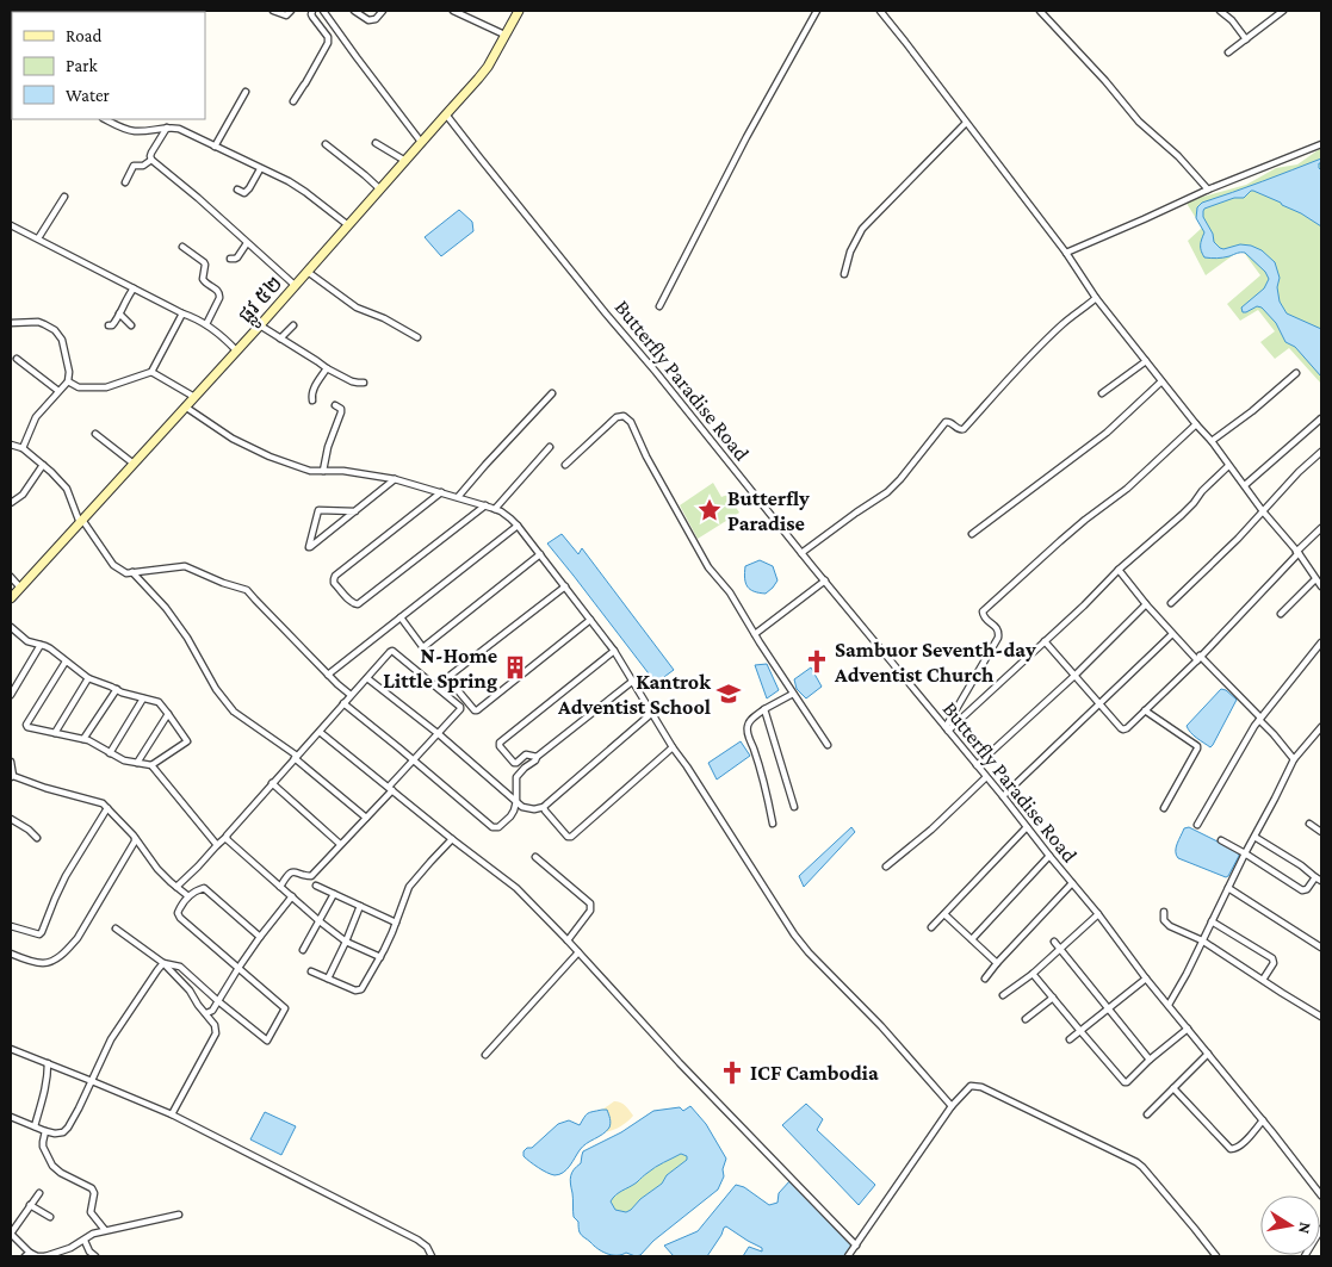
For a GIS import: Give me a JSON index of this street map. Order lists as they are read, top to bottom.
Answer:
{
  "streets": {
    "street": ["ផ្លូវ ៥២", "Butterfly Paradise Road"]
  },
  "crossings": [
    ["ផ្លូវ ៥២", "Butterfly Paradise Road"]
  ],
  "places": {
    "place": ["Butterfly Paradise"],
    "church": ["Sambuor Seventh-day Adventist Church", "ICF Cambodia"],
    "building": ["N-Home Little Spring"],
    "school or university": ["Kantrok Adventist School"]
  },
  "legend": ["Road", "Park", "Water"],
  "north": "right"
}
